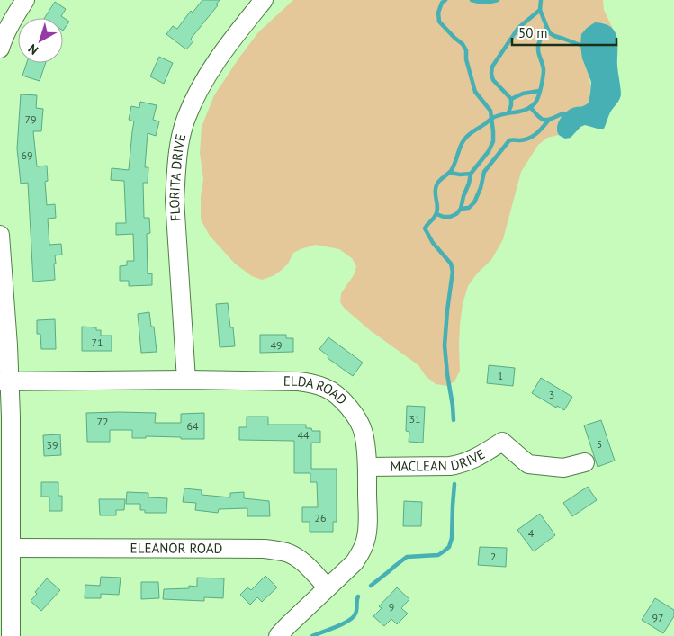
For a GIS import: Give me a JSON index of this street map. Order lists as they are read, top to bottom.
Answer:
{
  "streets": {
    "street": [
      "FLORITA DRIVE",
      "ELDA ROAD",
      "MACLEAN DRIVE",
      "ELEANOR ROAD"
    ]
  },
  "crossings": [
    ["FLORITA DRIVE", "ELDA ROAD"],
    ["ELDA ROAD", "MACLEAN DRIVE"],
    ["ELDA ROAD", "ELEANOR ROAD"]
  ],
  "house_numbers": [
    "79",
    "69",
    "71",
    "49",
    "1",
    "3",
    "31",
    "72",
    "64",
    "44",
    "5",
    "39",
    "26",
    "4",
    "2",
    "9",
    "97"
  ],
  "scale_bar": "50 m",
  "north": "bottom left"
}
